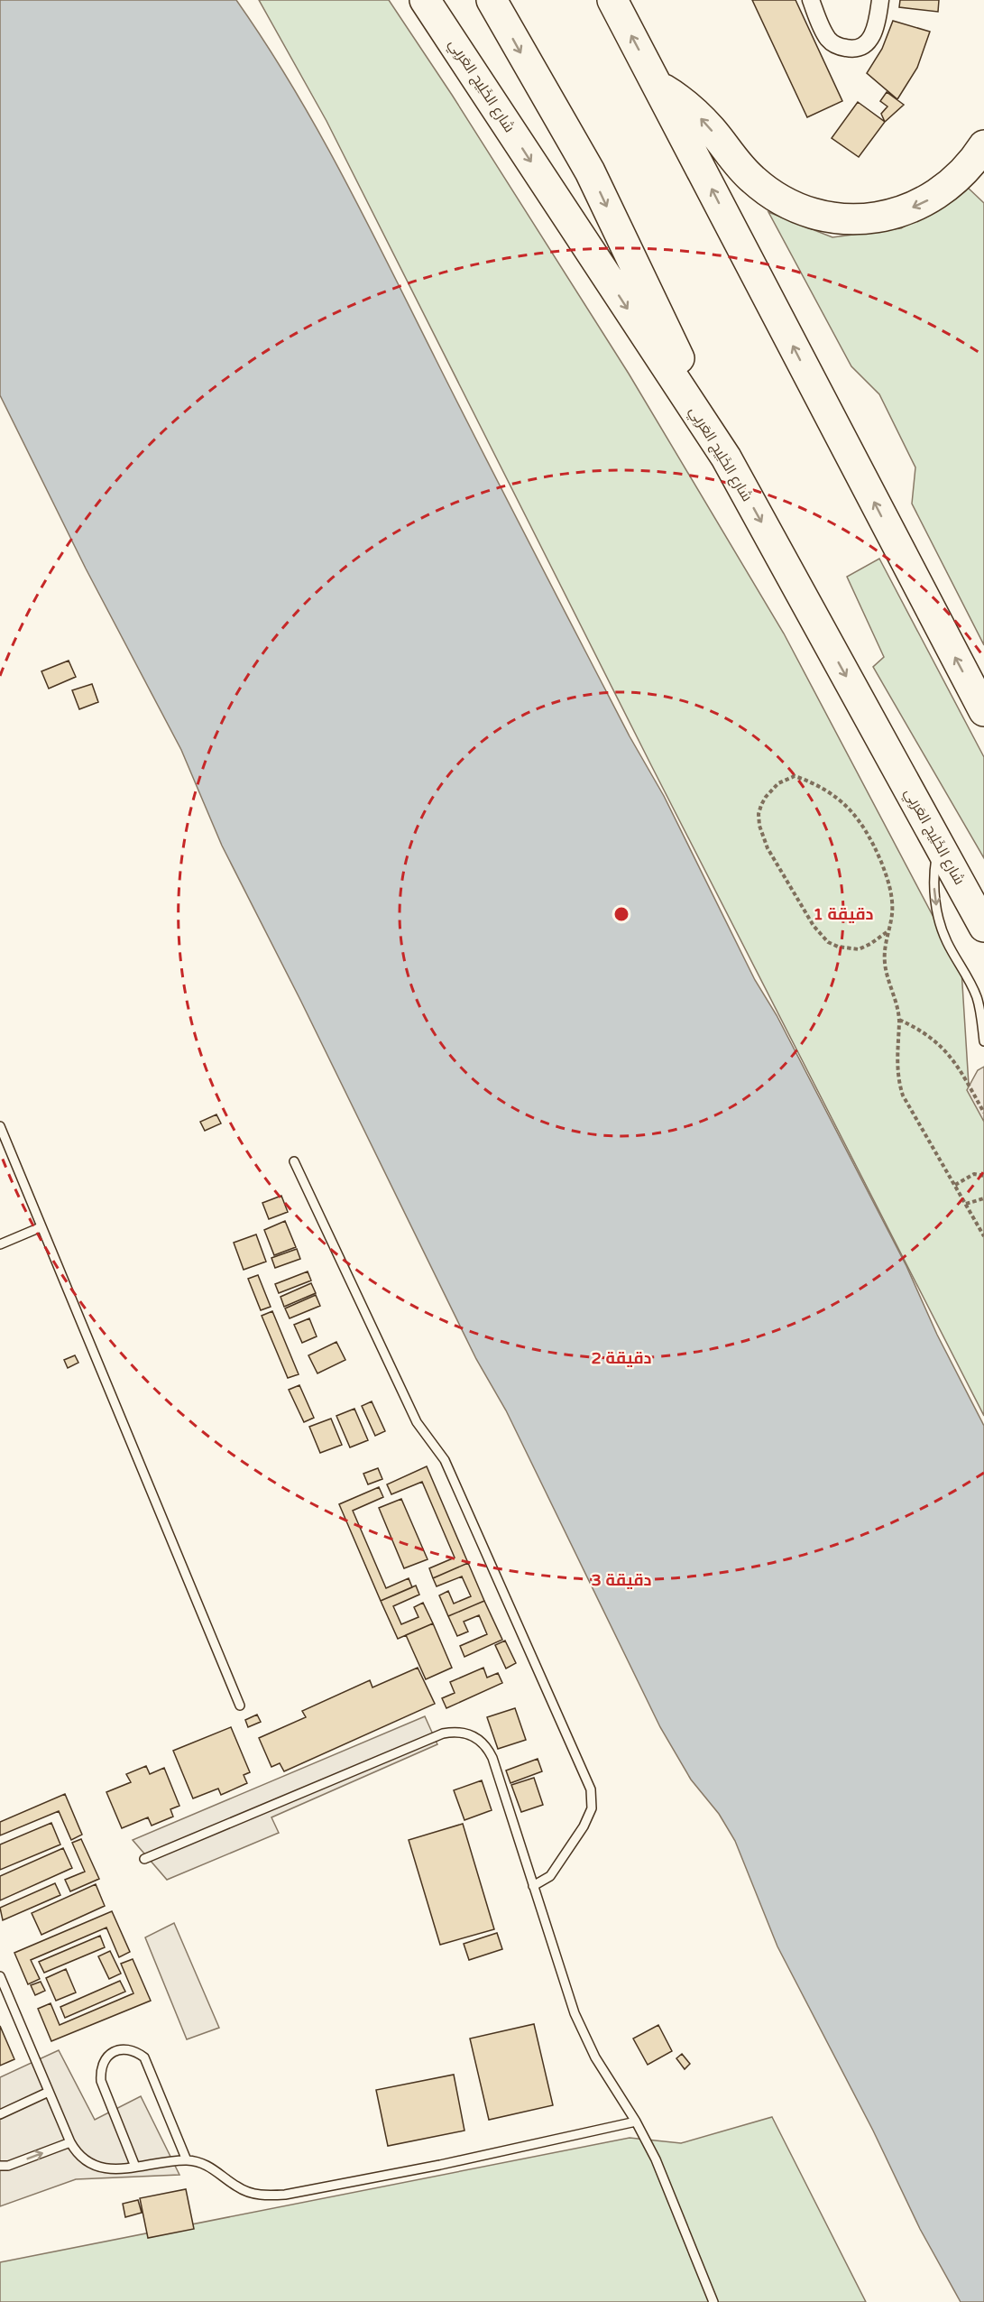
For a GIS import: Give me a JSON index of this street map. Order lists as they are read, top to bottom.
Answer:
{
  "streets": {
    "highway": ["شارع الخَلِيج العَربِي"]
  },
  "rings": ["1 دقيقة", "2 دقيقة", "3 دقيقة"]
}
